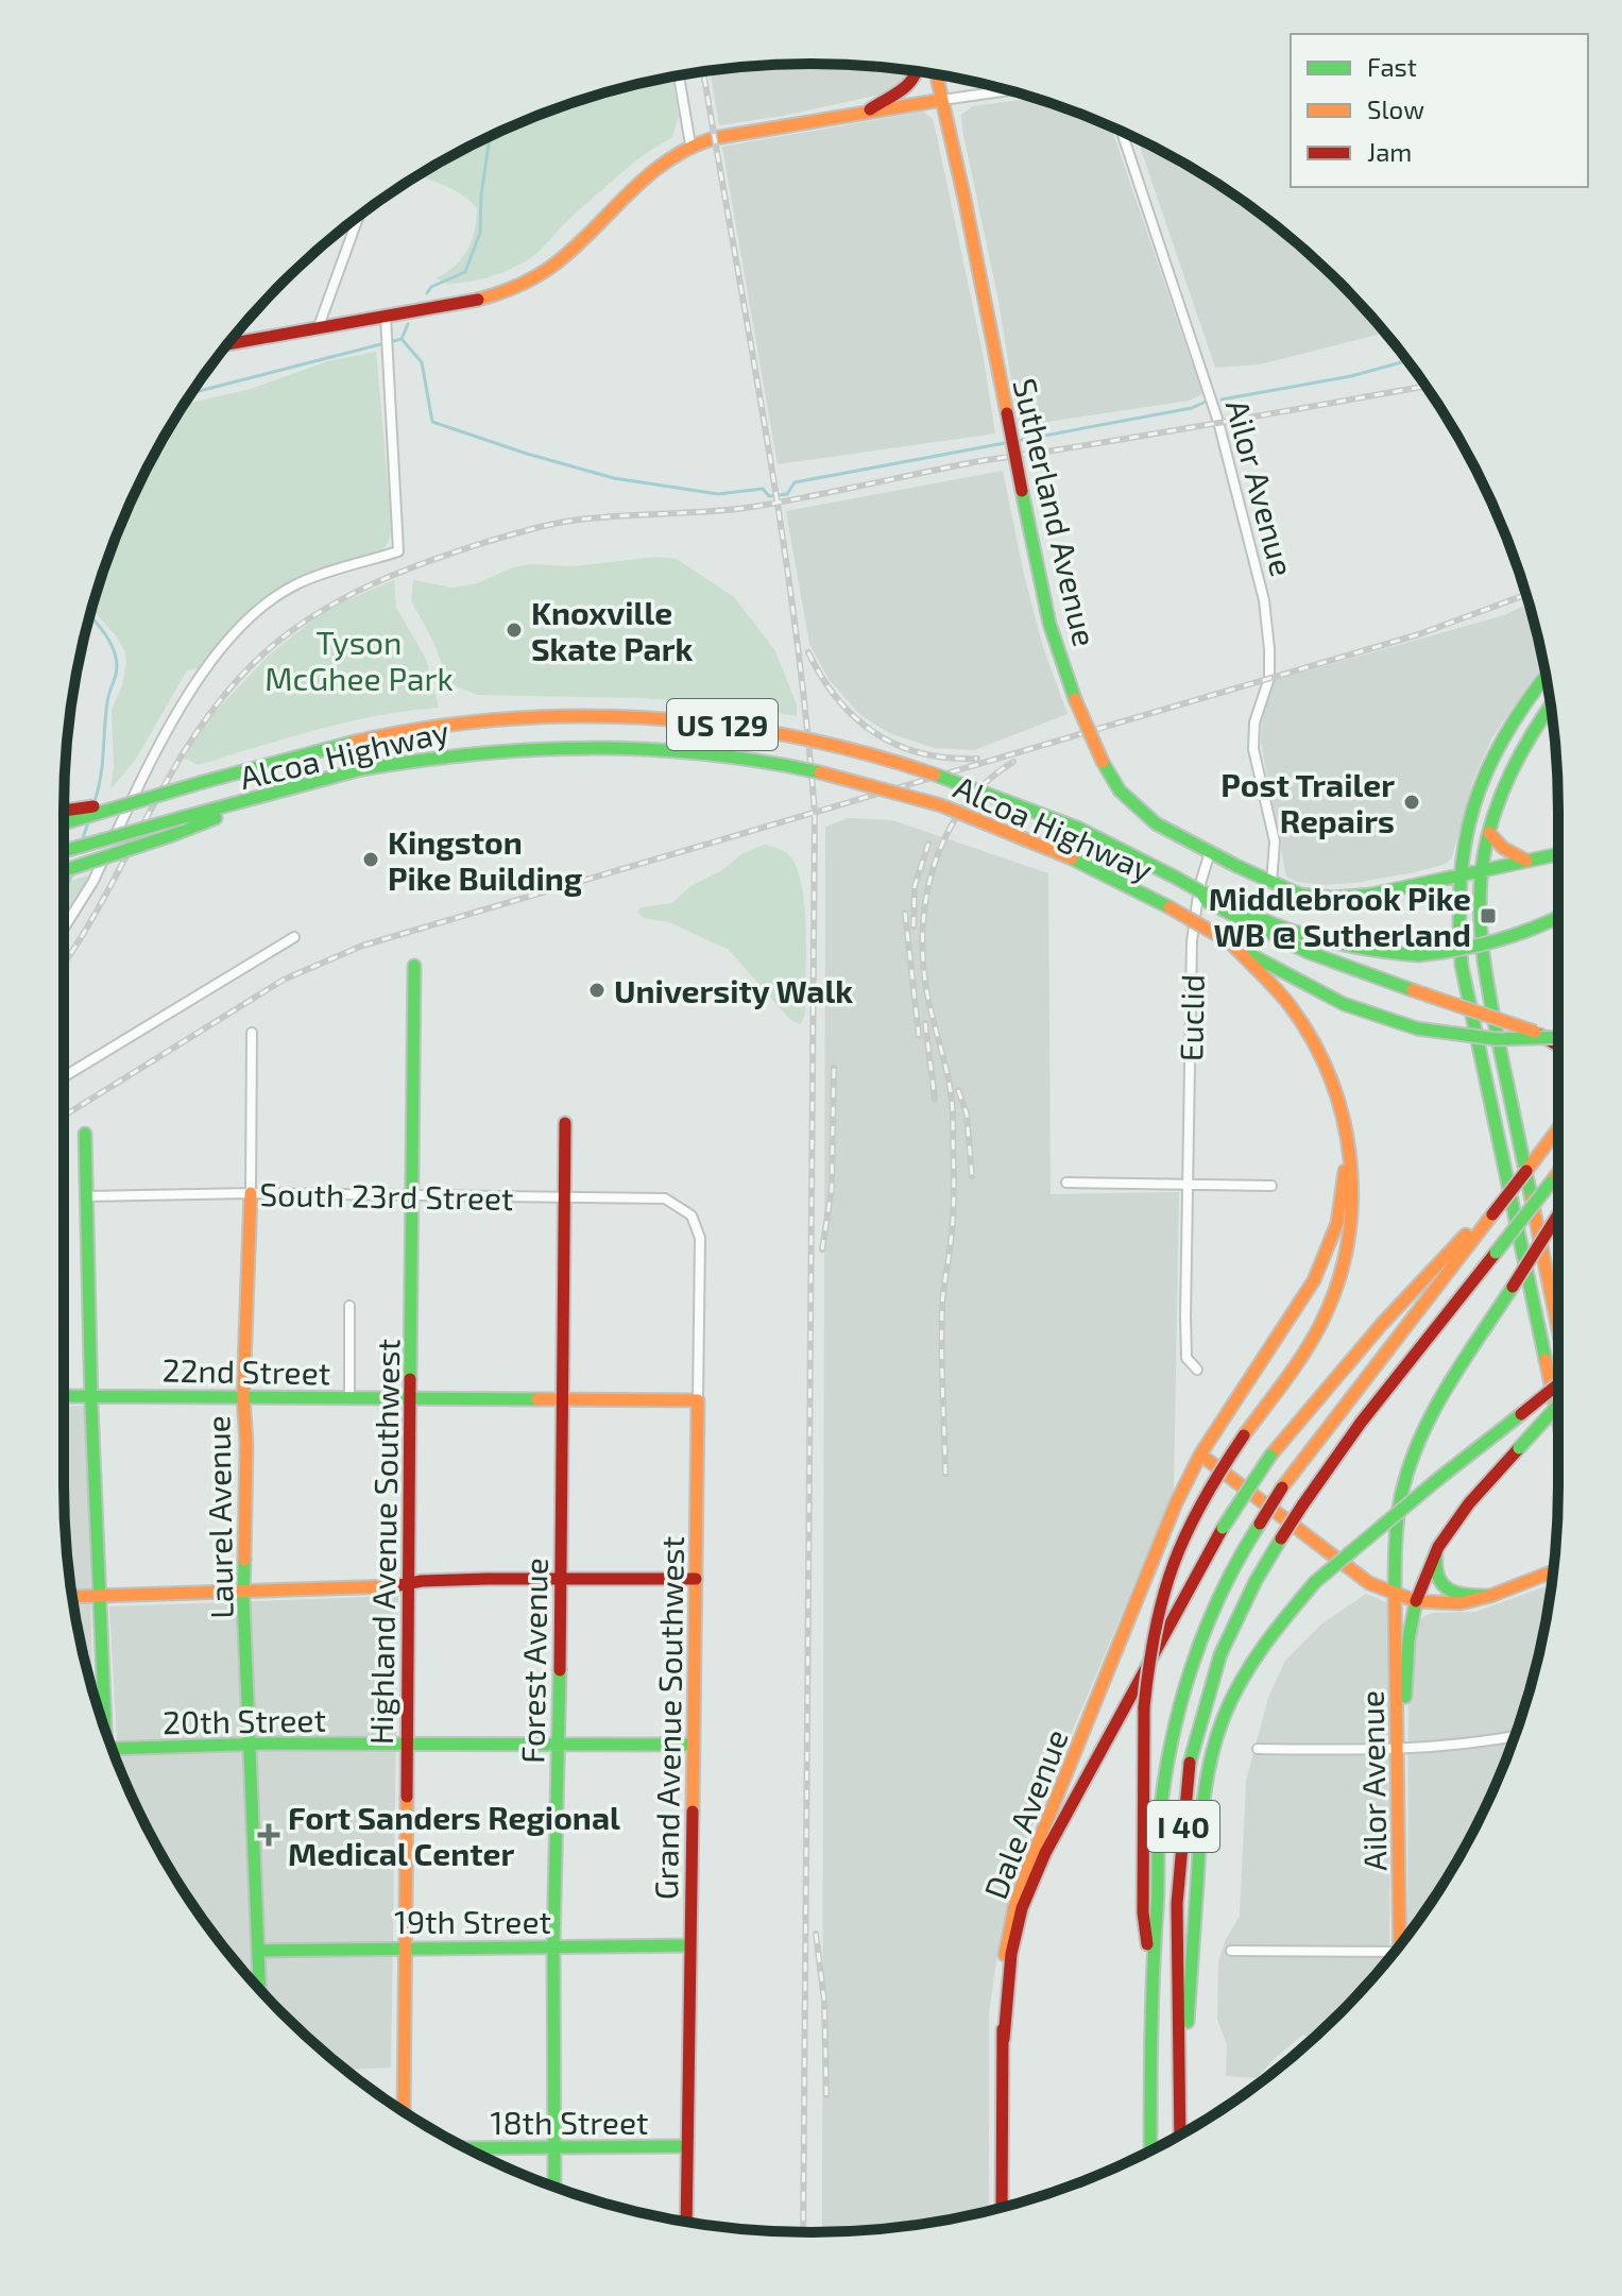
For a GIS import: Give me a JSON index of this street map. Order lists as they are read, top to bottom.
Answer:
{
  "streets": {
    "main road": [
      "Ailor Avenue",
      "Sutherland Avenue",
      "US 129",
      "Alcoa Highway",
      "22nd Street",
      "Laurel Avenue",
      "Highland Avenue Southwest",
      "Forest Avenue",
      "Grand Avenue Southwest",
      "20th Street",
      "Dale Avenue",
      "I 40",
      "19th Street",
      "18th Street"
    ],
    "street": ["Euclid", "South 23rd Street"]
  },
  "crossings": [
    ["Ailor Avenue", "Sutherland Avenue"],
    ["Sutherland Avenue", "Euclid"],
    ["South 23rd Street", "Laurel Avenue"],
    ["South 23rd Street", "Highland Avenue Southwest"],
    ["South 23rd Street", "Forest Avenue"],
    ["South 23rd Street", "Grand Avenue Southwest"],
    ["22nd Street", "Laurel Avenue"],
    ["22nd Street", "Highland Avenue Southwest"],
    ["22nd Street", "Forest Avenue"],
    ["22nd Street", "Grand Avenue Southwest"],
    ["Laurel Avenue", "20th Street"],
    ["Laurel Avenue", "19th Street"],
    ["Highland Avenue Southwest", "20th Street"],
    ["Highland Avenue Southwest", "19th Street"],
    ["Forest Avenue", "20th Street"],
    ["Forest Avenue", "19th Street"],
    ["Forest Avenue", "18th Street"],
    ["Grand Avenue Southwest", "20th Street"],
    ["Grand Avenue Southwest", "19th Street"],
    ["Grand Avenue Southwest", "18th Street"]
  ],
  "parks": ["Tyson McGhee Park"],
  "places": {
    "other": [
      "Knoxville Skate Park",
      "Post Trailer Repairs",
      "Kingston Pike Building",
      "University Walk"
    ],
    "transit": ["Middlebrook Pike WB @ Sutherland"],
    "health": ["Fort Sanders Regional Medical Center"]
  },
  "legend": ["Fast", "Slow", "Jam"]
}
